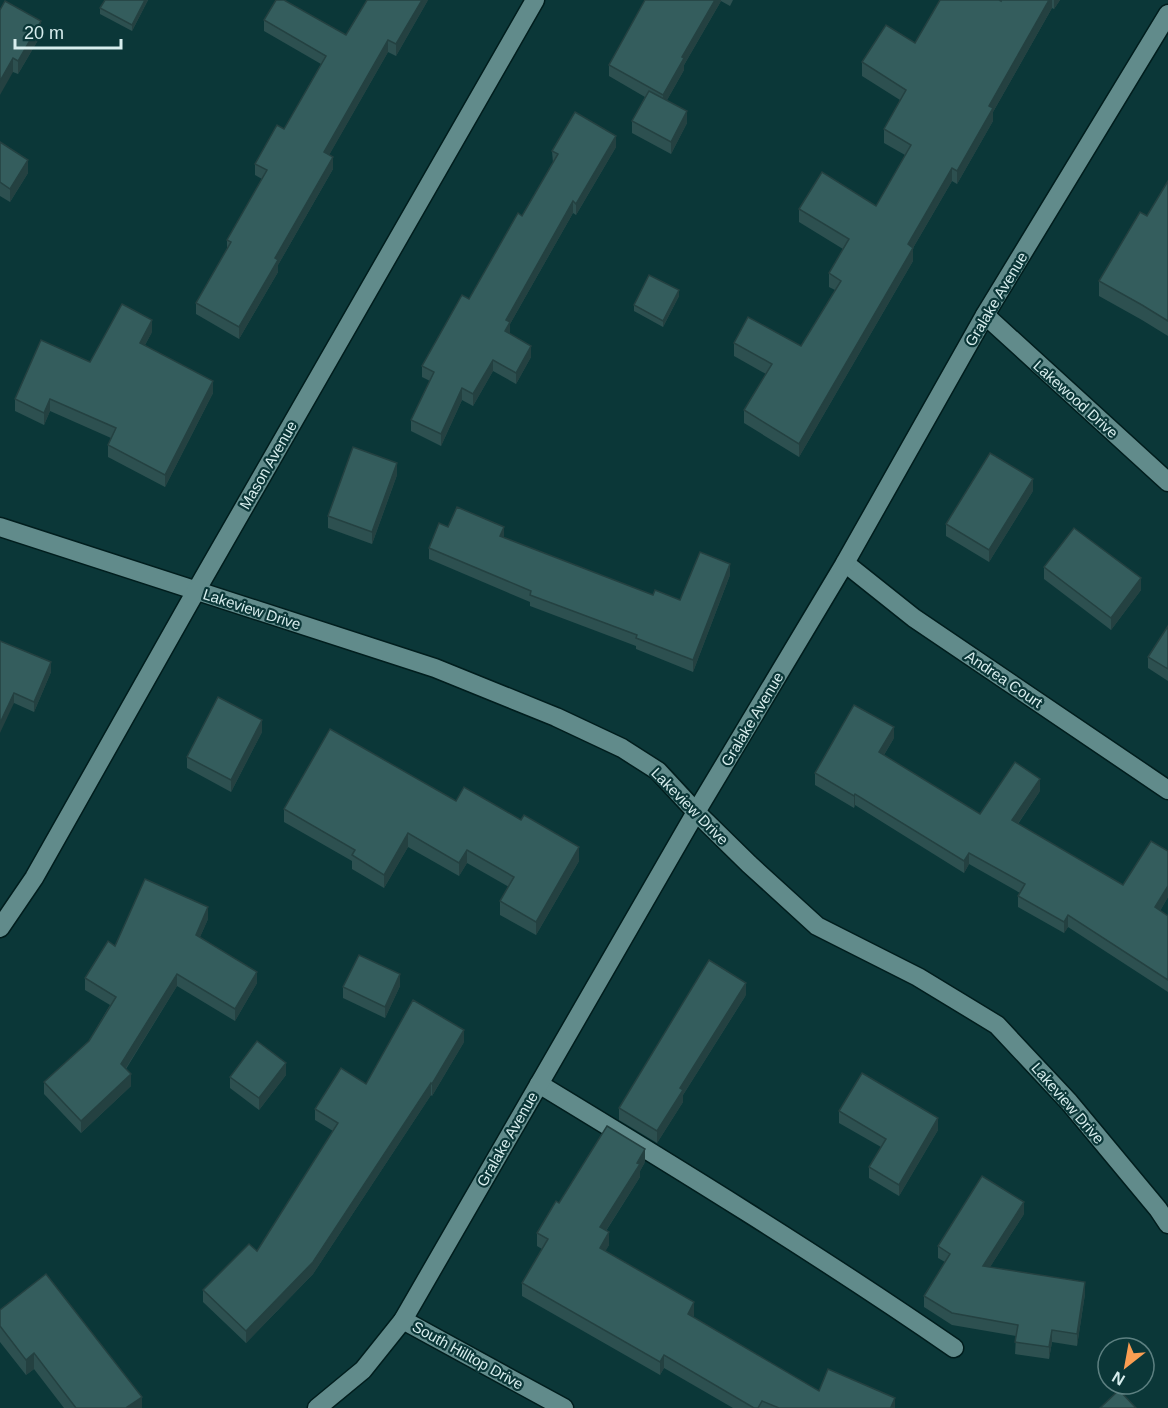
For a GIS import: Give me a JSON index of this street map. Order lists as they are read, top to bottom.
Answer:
{
  "streets": {
    "street": [
      "Gralake Avenue",
      "Lakewood Drive",
      "Mason Avenue",
      "Lakeview Drive",
      "Andrea Court",
      "South Hilltop Drive"
    ]
  },
  "crossings": [
    ["Gralake Avenue", "Lakewood Drive"],
    ["Gralake Avenue", "Lakeview Drive"],
    ["Gralake Avenue", "Andrea Court"],
    ["Gralake Avenue", "South Hilltop Drive"],
    ["Mason Avenue", "Lakeview Drive"]
  ],
  "scale_bar": "20 m",
  "north": "bottom left"
}
